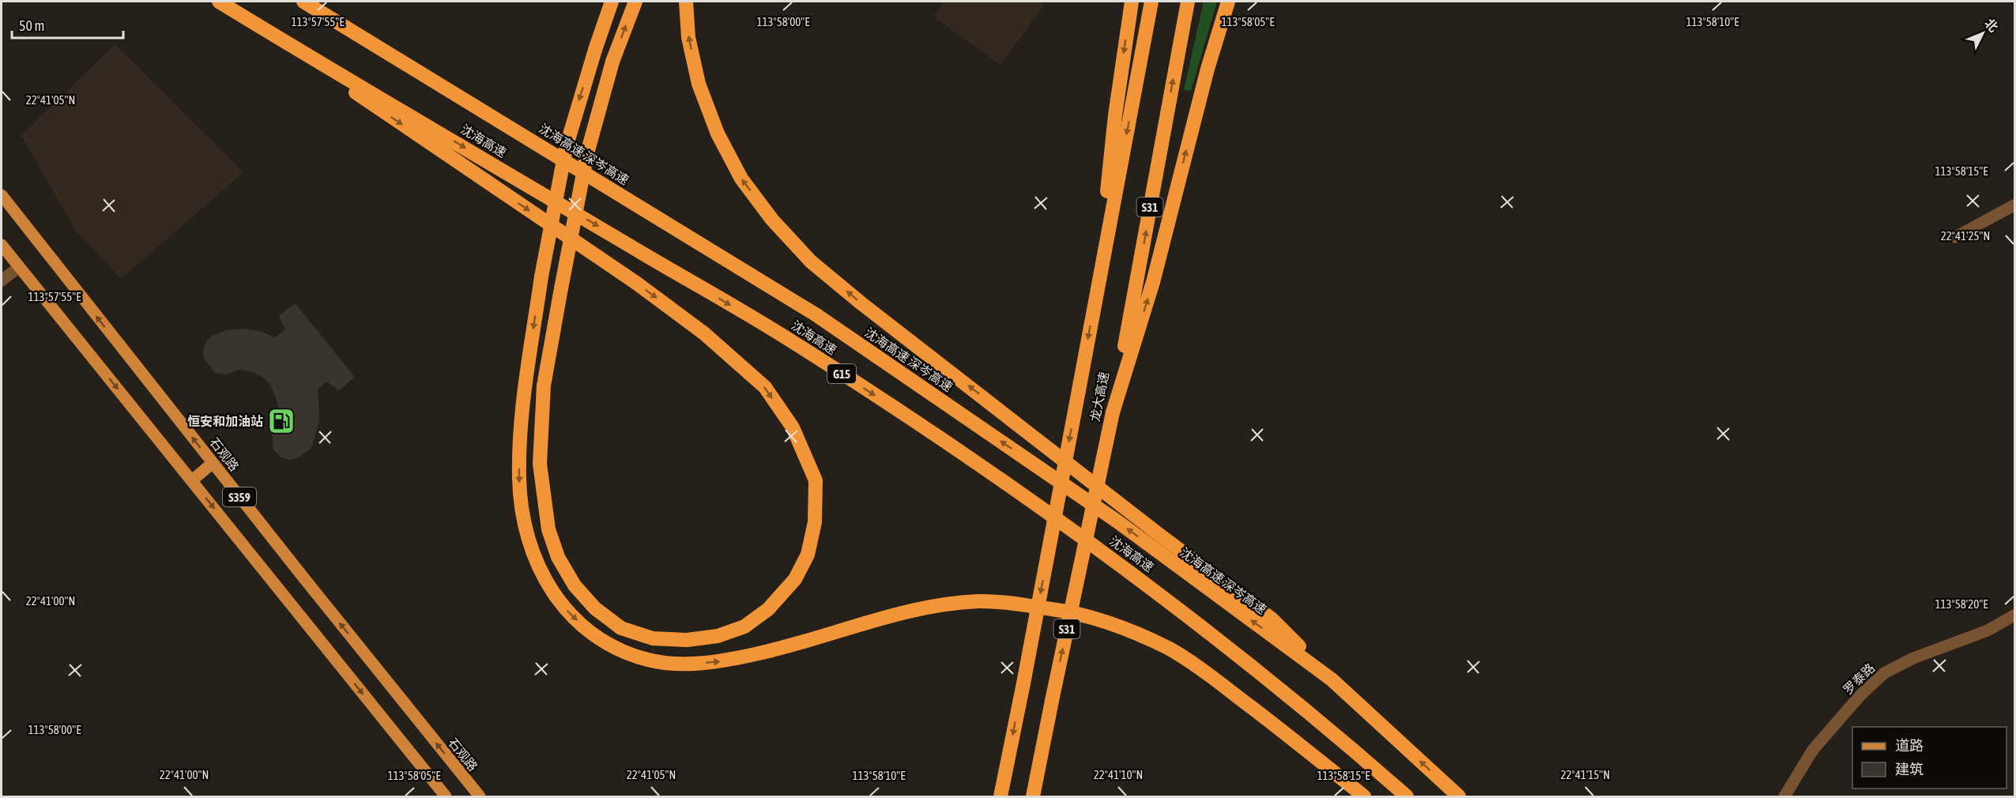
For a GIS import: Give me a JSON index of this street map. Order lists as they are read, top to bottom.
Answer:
{
  "streets": {
    "highway": [
      "沈海高速",
      "沈海高速 深岑高速",
      "S31",
      "G15",
      "龙大高速"
    ],
    "main road": ["石观路", "S359"],
    "street": ["罗泰路"]
  },
  "crossings": [
    ["沈海高速", "G15"]
  ],
  "places": {
    "fuel station": ["恒安和加油站"]
  },
  "legend": ["道路", "建筑"],
  "scale_bar": "50 m",
  "north": "top right",
  "coordinates": [
    "113°57'55\"E",
    "113°58'00\"E",
    "113°58'05\"E",
    "113°58'10\"E",
    "22°41'05\"N",
    "113°58'15\"E",
    "22°41'25\"N",
    "22°41'00\"N",
    "113°58'20\"E",
    "22°41'10\"N",
    "22°41'15\"N"
  ]
}
